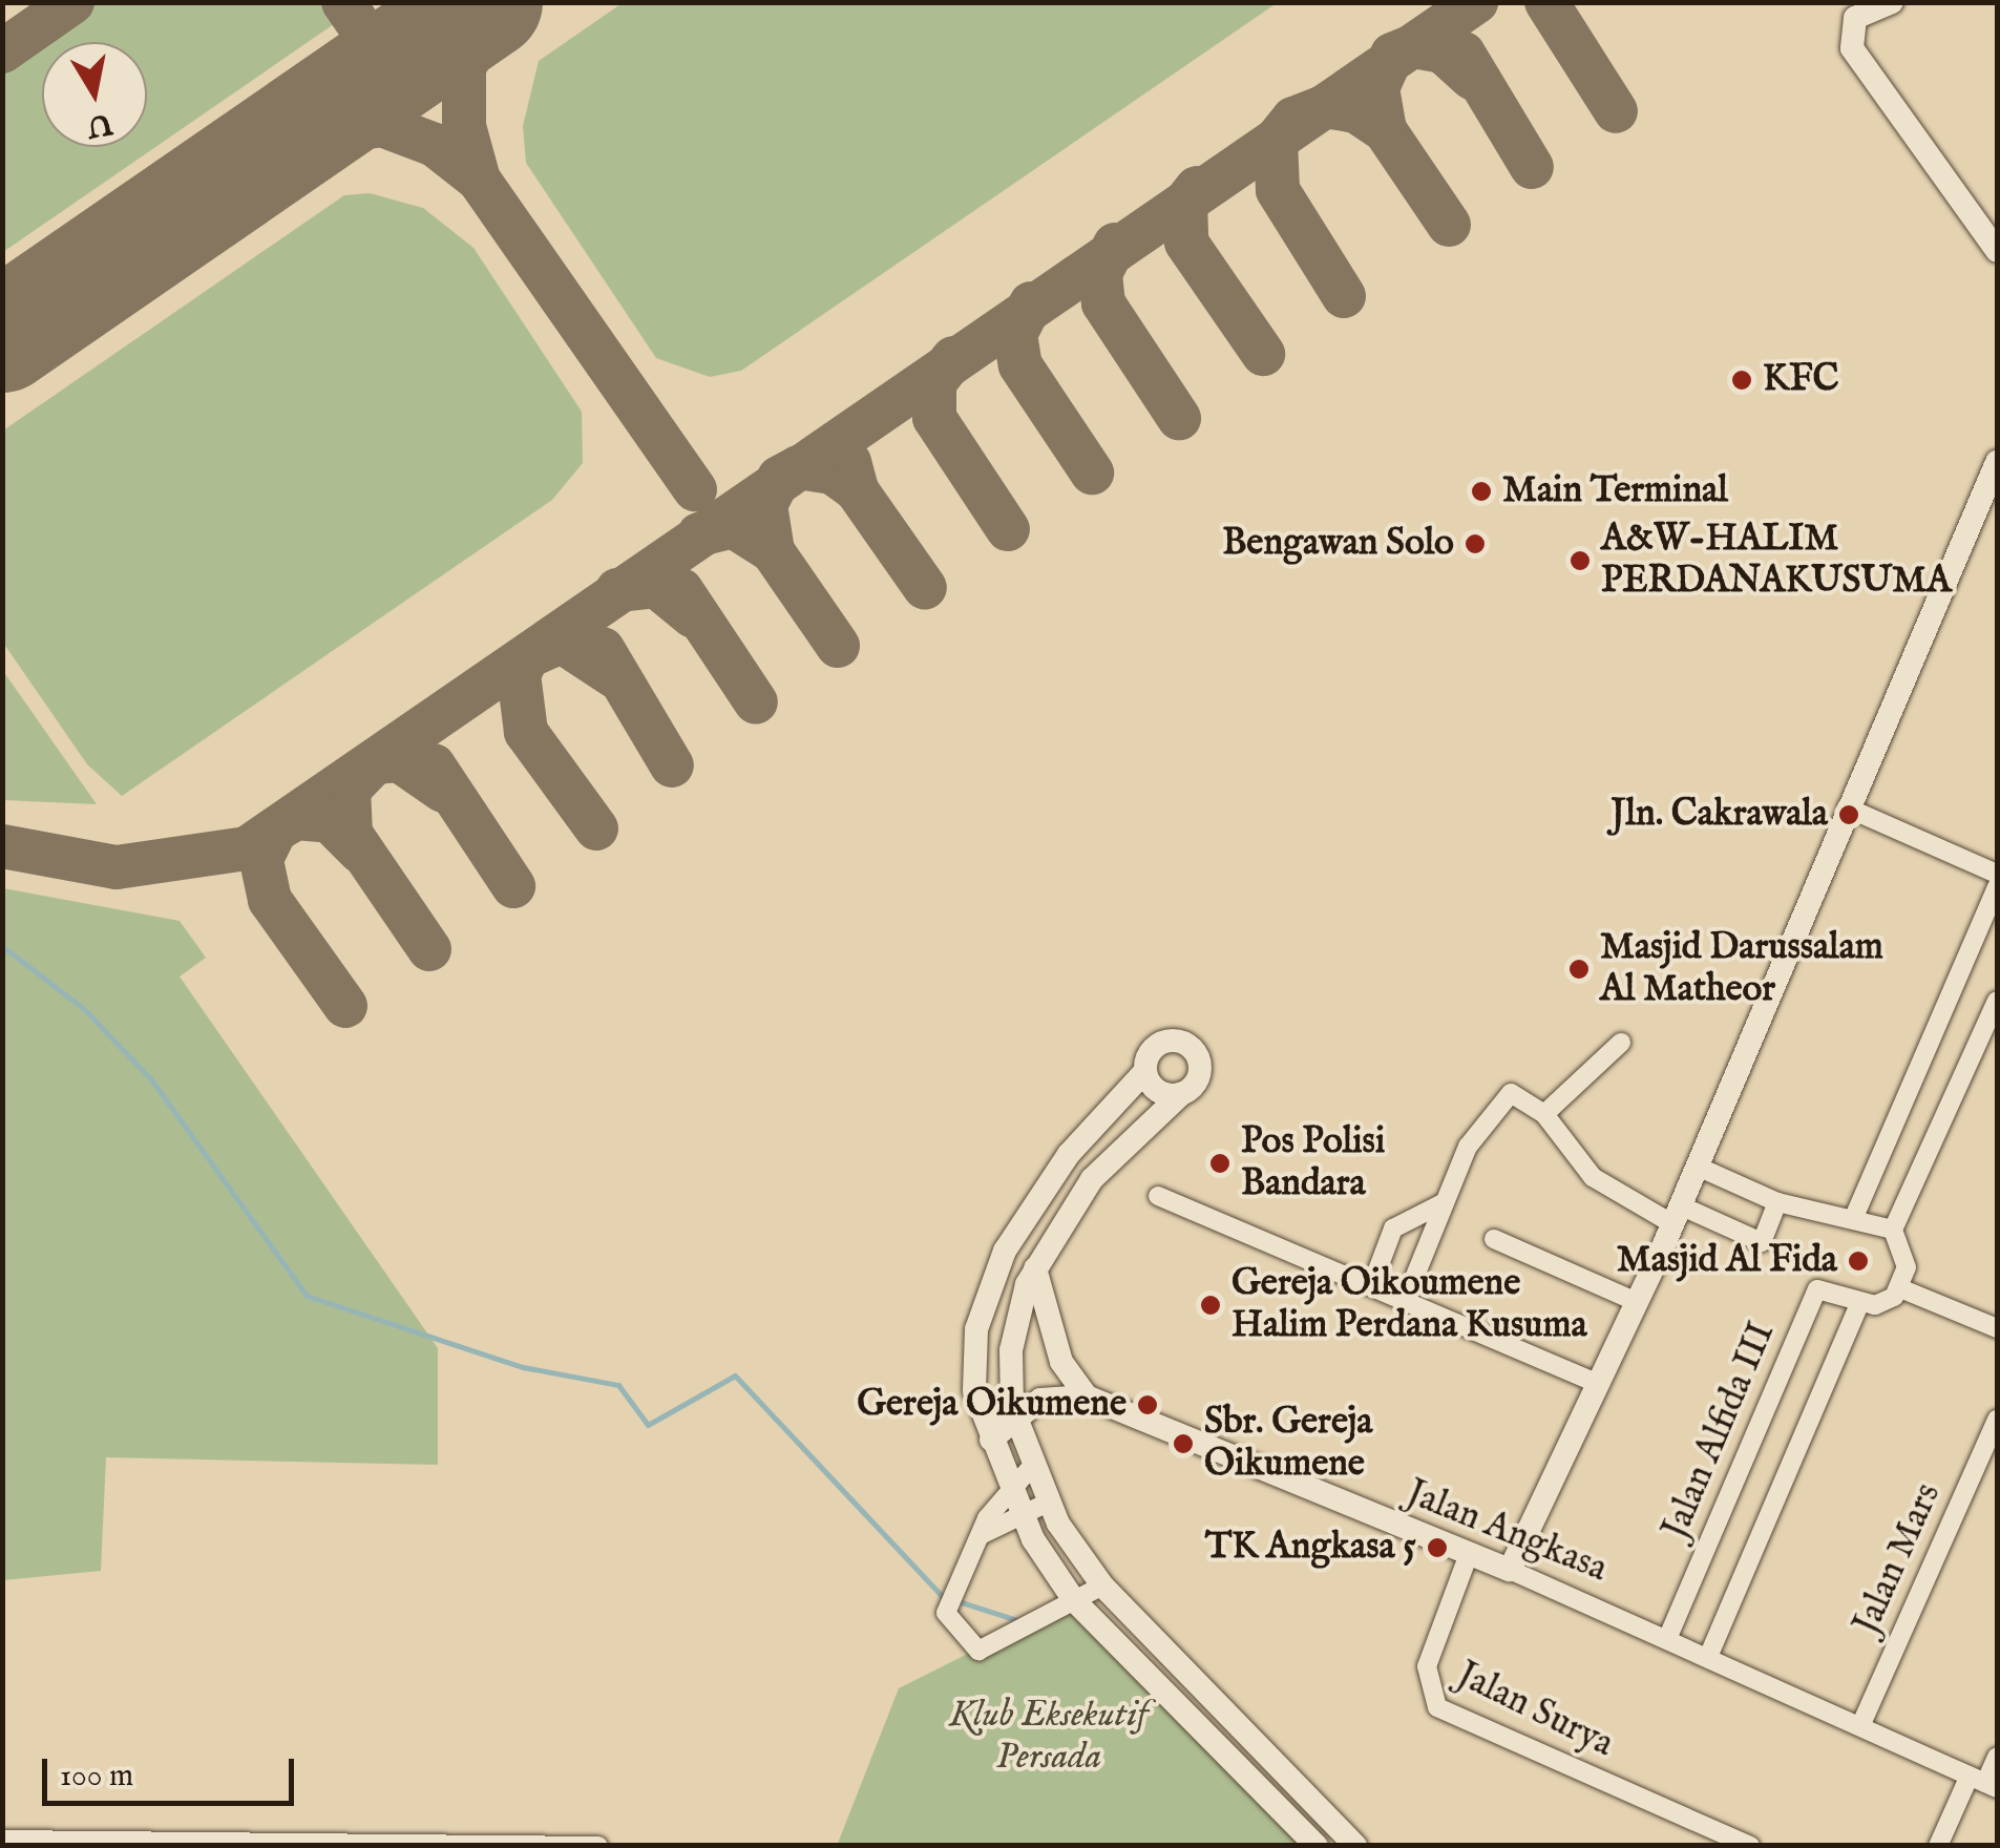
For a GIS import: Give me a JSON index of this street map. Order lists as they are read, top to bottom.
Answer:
{
  "streets": {
    "street": [
      "Jalan Alfida III",
      "Jalan Angkasa",
      "Jalan Mars",
      "Jalan Surya"
    ]
  },
  "crossings": [
    ["Jalan Alfida III", "Jalan Angkasa"],
    ["Jalan Angkasa", "Jalan Mars"],
    ["Jalan Angkasa", "Jalan Surya"]
  ],
  "parks": ["Klub Eksekutif Persada"],
  "places": [
    "KFC",
    "Main Terminal",
    "Bengawan Solo",
    "A&W-HALIM PERDANAKUSUMA",
    "Jln. Cakrawala",
    "Masjid Darussalam Al Matheor",
    "Pos Polisi Bandara",
    "Masjid Al Fida",
    "Gereja Oikoumene Halim Perdana Kusuma",
    "Gereja Oikumene",
    "Sbr. Gereja Oikumene",
    "TK Angkasa 5"
  ],
  "scale_bar": "100 m",
  "north": "bottom"
}
